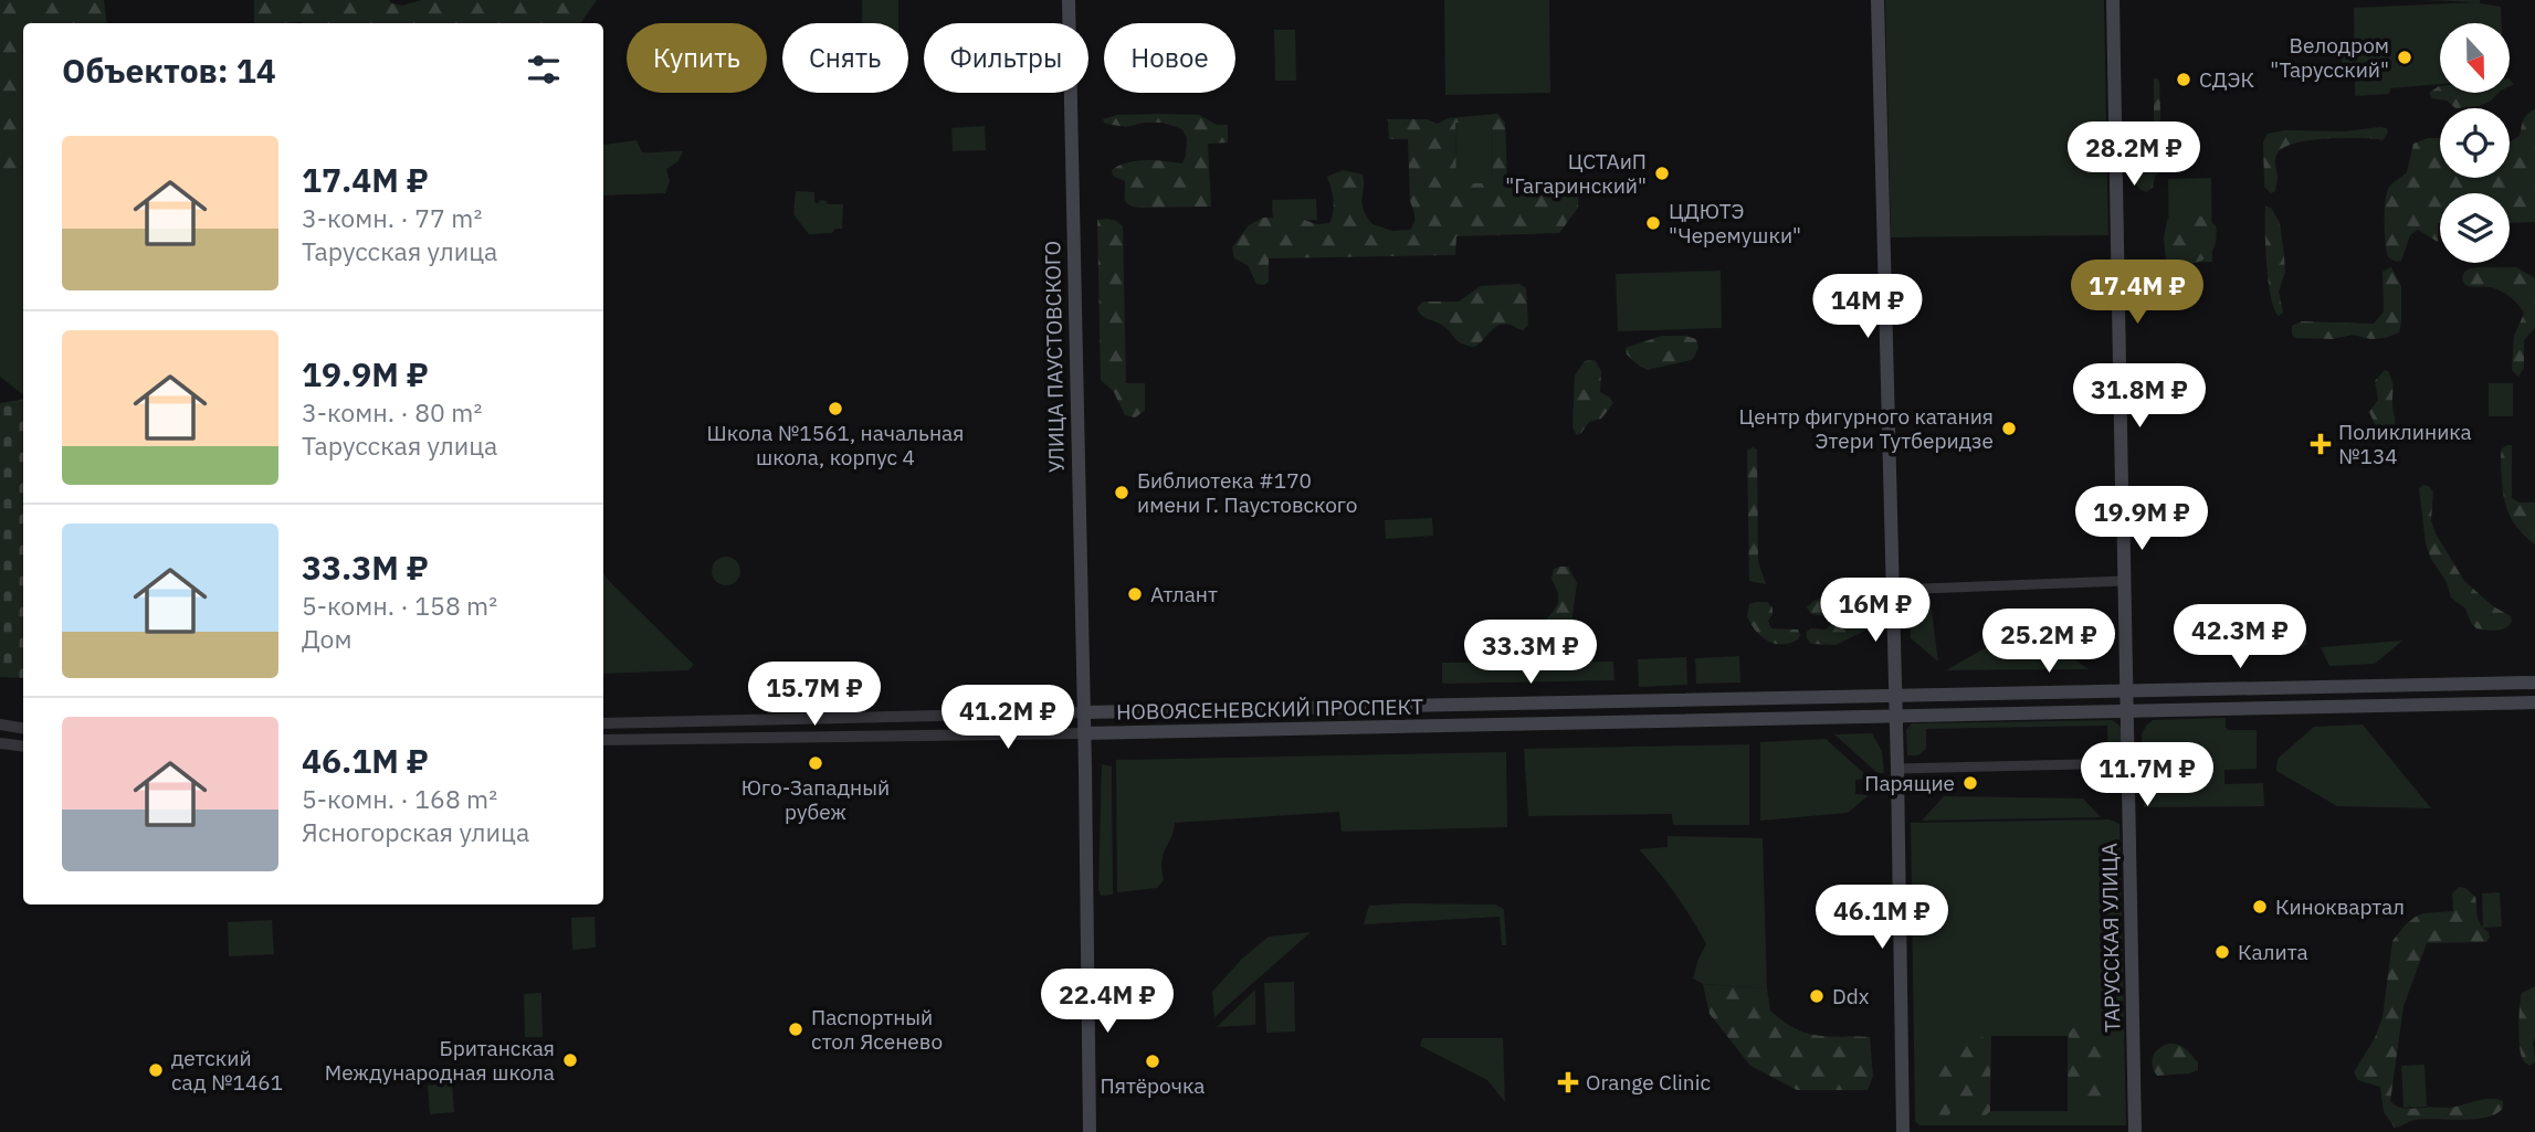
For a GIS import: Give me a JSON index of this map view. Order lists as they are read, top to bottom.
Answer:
{
  "streets": {
    "main road": ["УЛИЦА ПАУСТОВСКОГО", "НОВОЯСЕНЕВСКИЙ ПРОСПЕКТ", "ТАРУССКАЯ УЛИЦА"]
  },
  "crossings": [
    ["УЛИЦА ПАУСТОВСКОГО", "НОВОЯСЕНЕВСКИЙ ПРОСПЕКТ"],
    ["НОВОЯСЕНЕВСКИЙ ПРОСПЕКТ", "ТАРУССКАЯ УЛИЦА"]
  ],
  "places": {
    "other": [
      "Велодром \"Тарусский\"",
      "СДЭК",
      "ЦСТАиП \"Гагаринский\"",
      "ЦДЮТЭ \"Черемушки\"",
      "Школа №1561, начальная школа, корпус 4",
      "Центр фигурного катания Этери Тутберидзе",
      "Библиотека #170 имени Г. Паустовского",
      "Атлант",
      "Юго-Западный рубеж",
      "Парящие",
      "Киноквартал",
      "Калита",
      "Ddx",
      "Паспортный стол Ясенево",
      "Британская Международная школа",
      "Пятёрочка",
      "детский сад №1461"
    ],
    "health": ["Поликлиника №134", "Orange Clinic"]
  },
  "north": "bottom",
  "page": {
    "chip": [
      "Купить",
      "Снять",
      "Фильтры",
      "Новое"
    ],
    "heading": "Объектов: 14",
    "list": [
      {
        "name": "17.4M ₽",
        "note": "3-комн. · 77 m² · Тарусская улица"
      },
      {
        "name": "19.9M ₽",
        "note": "3-комн. · 80 m² · Тарусская улица"
      },
      {
        "name": "33.3M ₽",
        "note": "5-комн. · 158 m² · Дом"
      },
      {
        "name": "46.1M ₽",
        "note": "5-комн. · 168 m² · Ясногорская улица"
      }
    ],
    "price": [
      "28.2M ₽",
      "17.4M ₽",
      "14M ₽",
      "31.8M ₽",
      "19.9M ₽",
      "16M ₽",
      "42.3M ₽",
      "25.2M ₽",
      "33.3M ₽",
      "15.7M ₽",
      "41.2M ₽",
      "11.7M ₽",
      "46.1M ₽",
      "22.4M ₽"
    ]
  }
}
